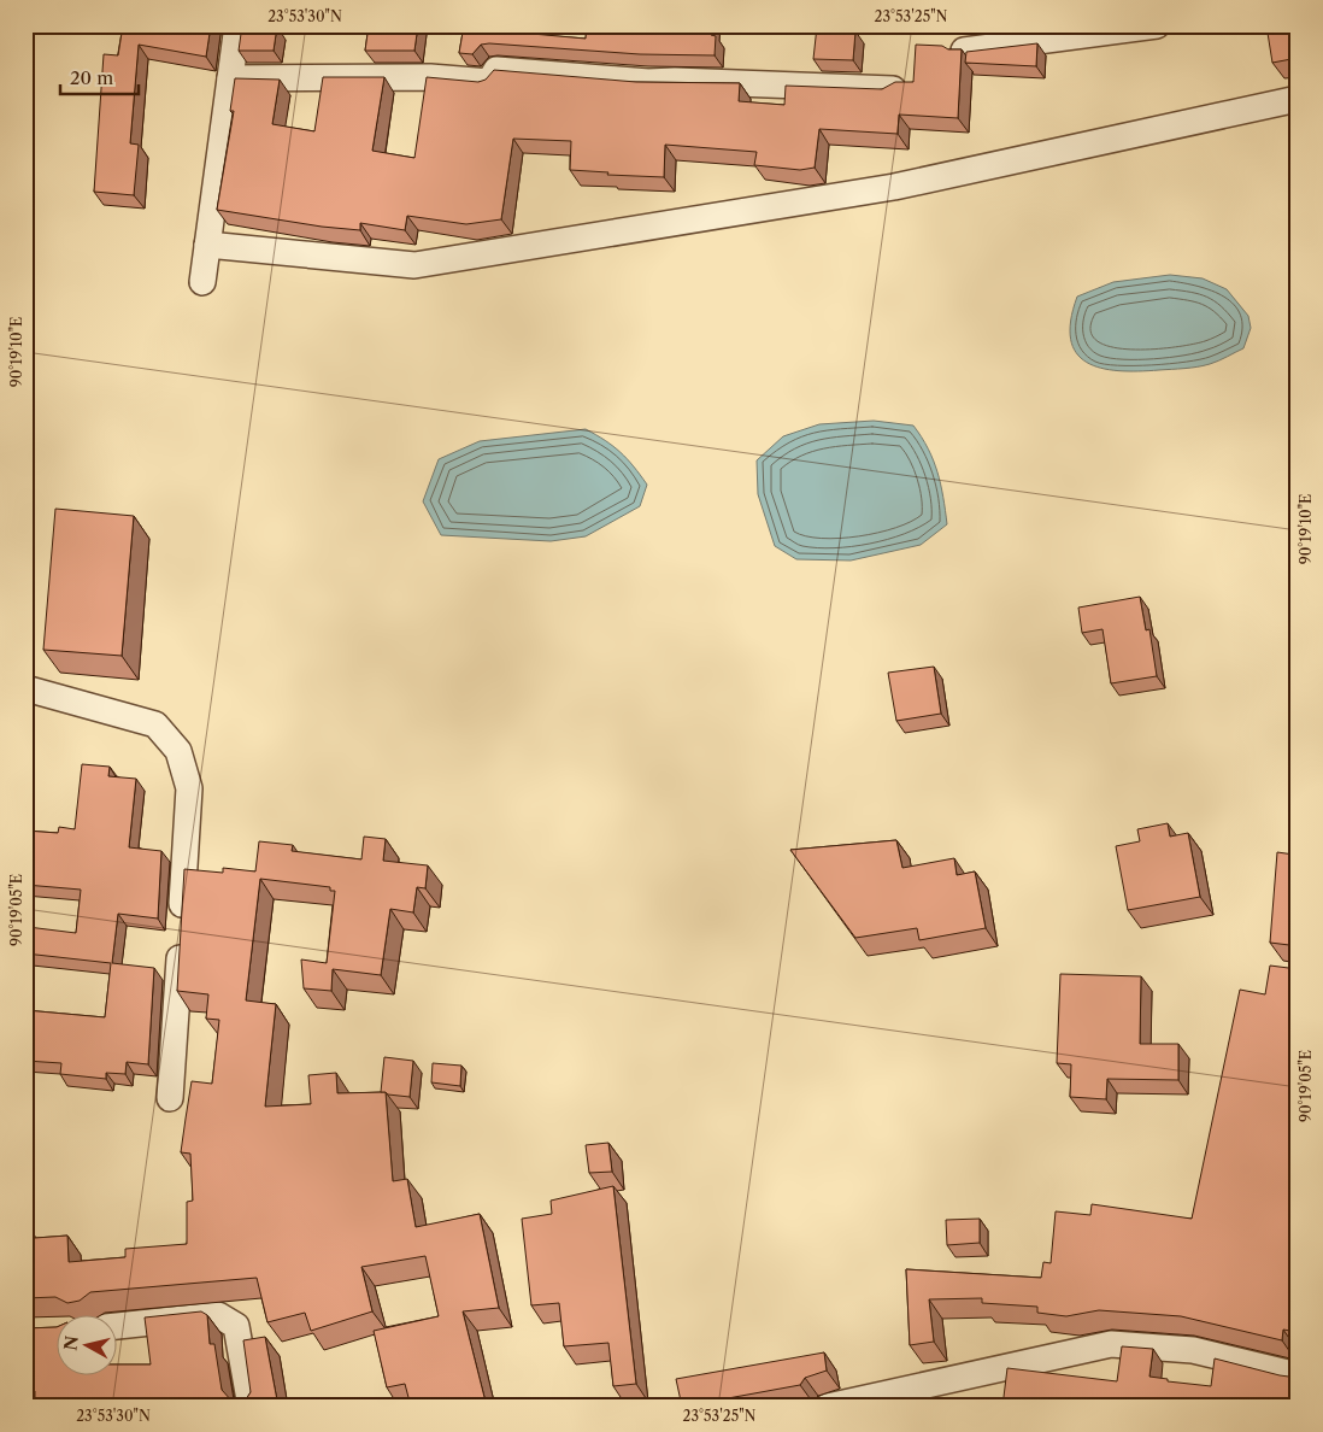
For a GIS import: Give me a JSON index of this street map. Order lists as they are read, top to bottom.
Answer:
{
  "scale_bar": "20 m",
  "north": "left",
  "coordinates": [
    "23°53'30\"N",
    "23°53'25\"N",
    "90°19'10\"E",
    "90°19'05\"E"
  ]
}
